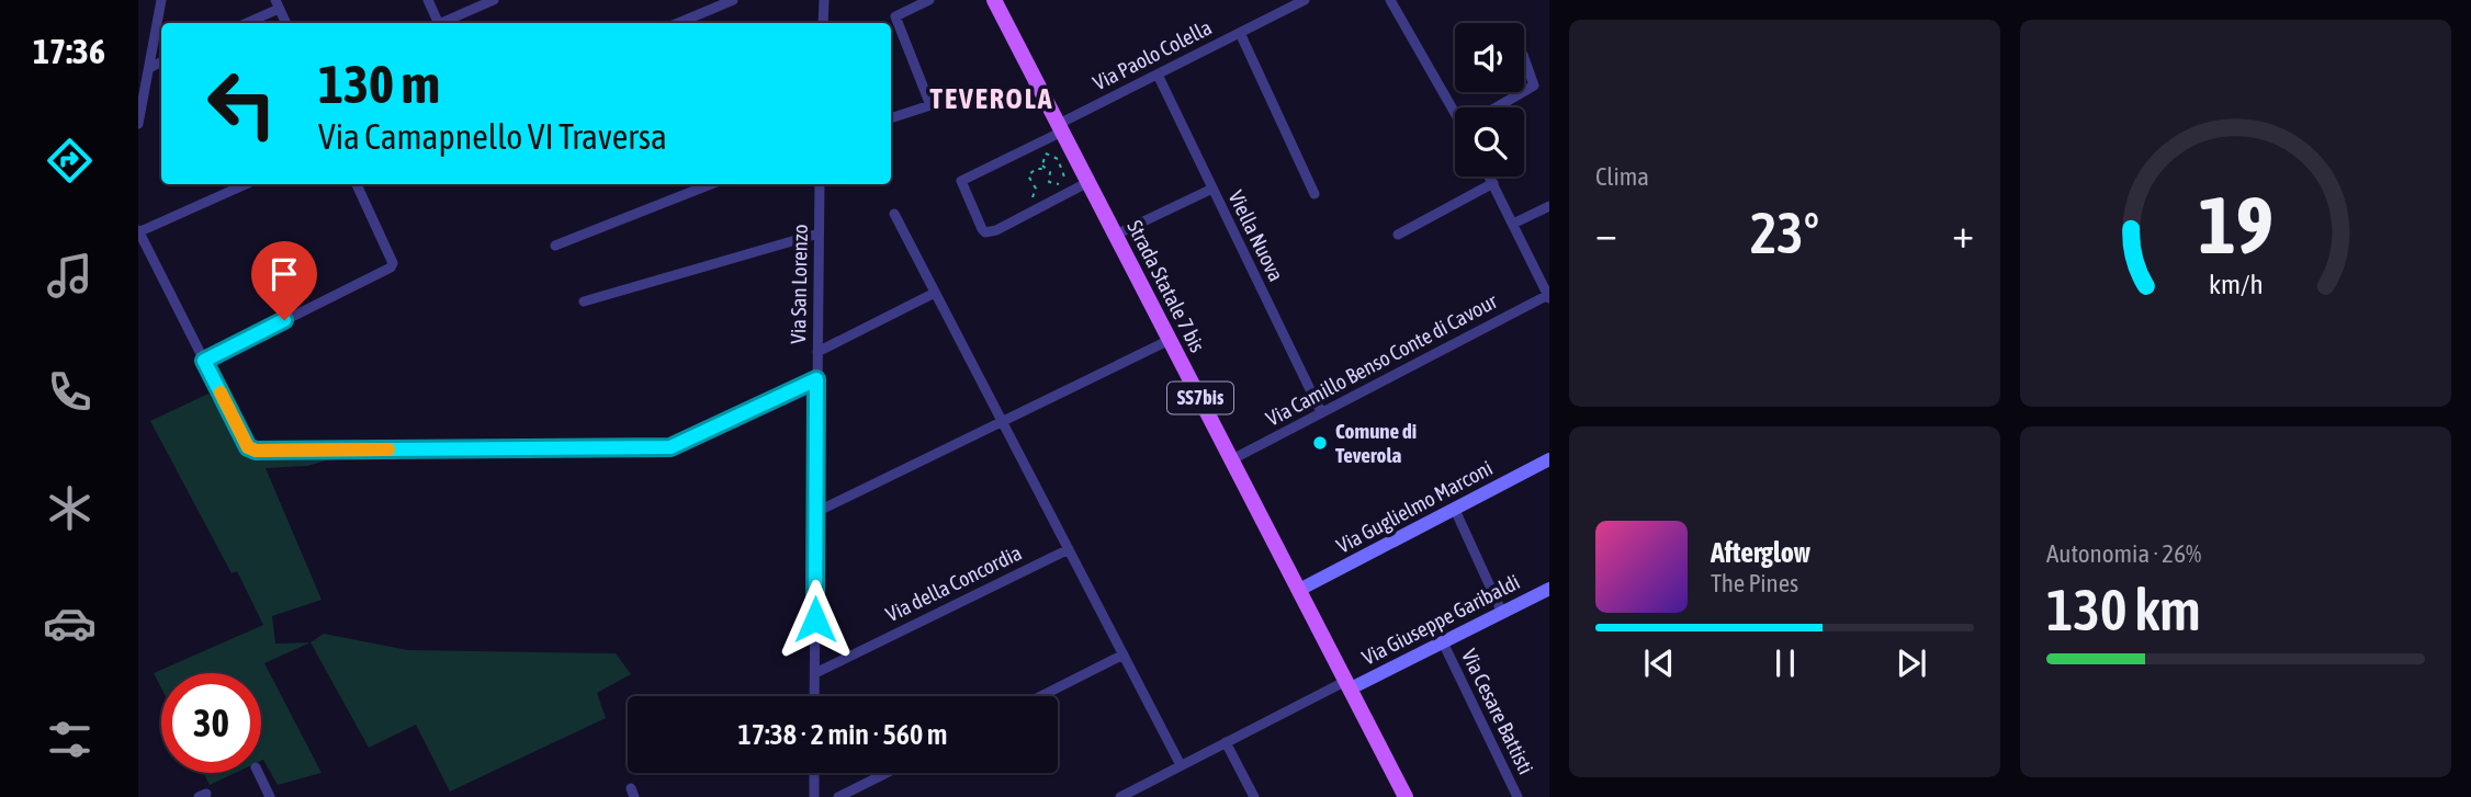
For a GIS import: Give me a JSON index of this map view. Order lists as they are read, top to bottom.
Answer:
{
  "streets": {
    "main road": ["Strada Statale 7 bis", "SS7bis"],
    "street": [
      "Via Paolo Colella",
      "Viella Nuova",
      "Via San Lorenzo",
      "Via Camillo Benso Conte di Cavour",
      "Via Guglielmo Marconi",
      "Via della Concordia",
      "Via Giuseppe Garibaldi",
      "Via Cesare Battisti"
    ]
  },
  "crossings": [
    ["Via Paolo Colella", "Viella Nuova"],
    ["Via Paolo Colella", "Strada Statale 7 bis"],
    ["Viella Nuova", "Via Camillo Benso Conte di Cavour"],
    ["Via San Lorenzo", "Via della Concordia"],
    ["Strada Statale 7 bis", "Via Camillo Benso Conte di Cavour"],
    ["Strada Statale 7 bis", "Via Guglielmo Marconi"],
    ["Strada Statale 7 bis", "Via Giuseppe Garibaldi"],
    ["Via Giuseppe Garibaldi", "Via Cesare Battisti"]
  ],
  "districts": ["TEVEROLA"],
  "places": ["Comune di Teverola"],
  "page": {
    "tabs": "17:36",
    "tile": [
      "Clima",
      ["Autonomia · 26%", "130 km"]
    ],
    "turn": ["130 m", "Via Camapnello VI Traversa"],
    "heat": ["−", "23°", "+"],
    "song": ["Afterglow", "The Pines"],
    "limit": "30",
    "trip": "17:38 · 2 min · 560 m",
    "gauge": ["19", "km/h"]
  }
}
